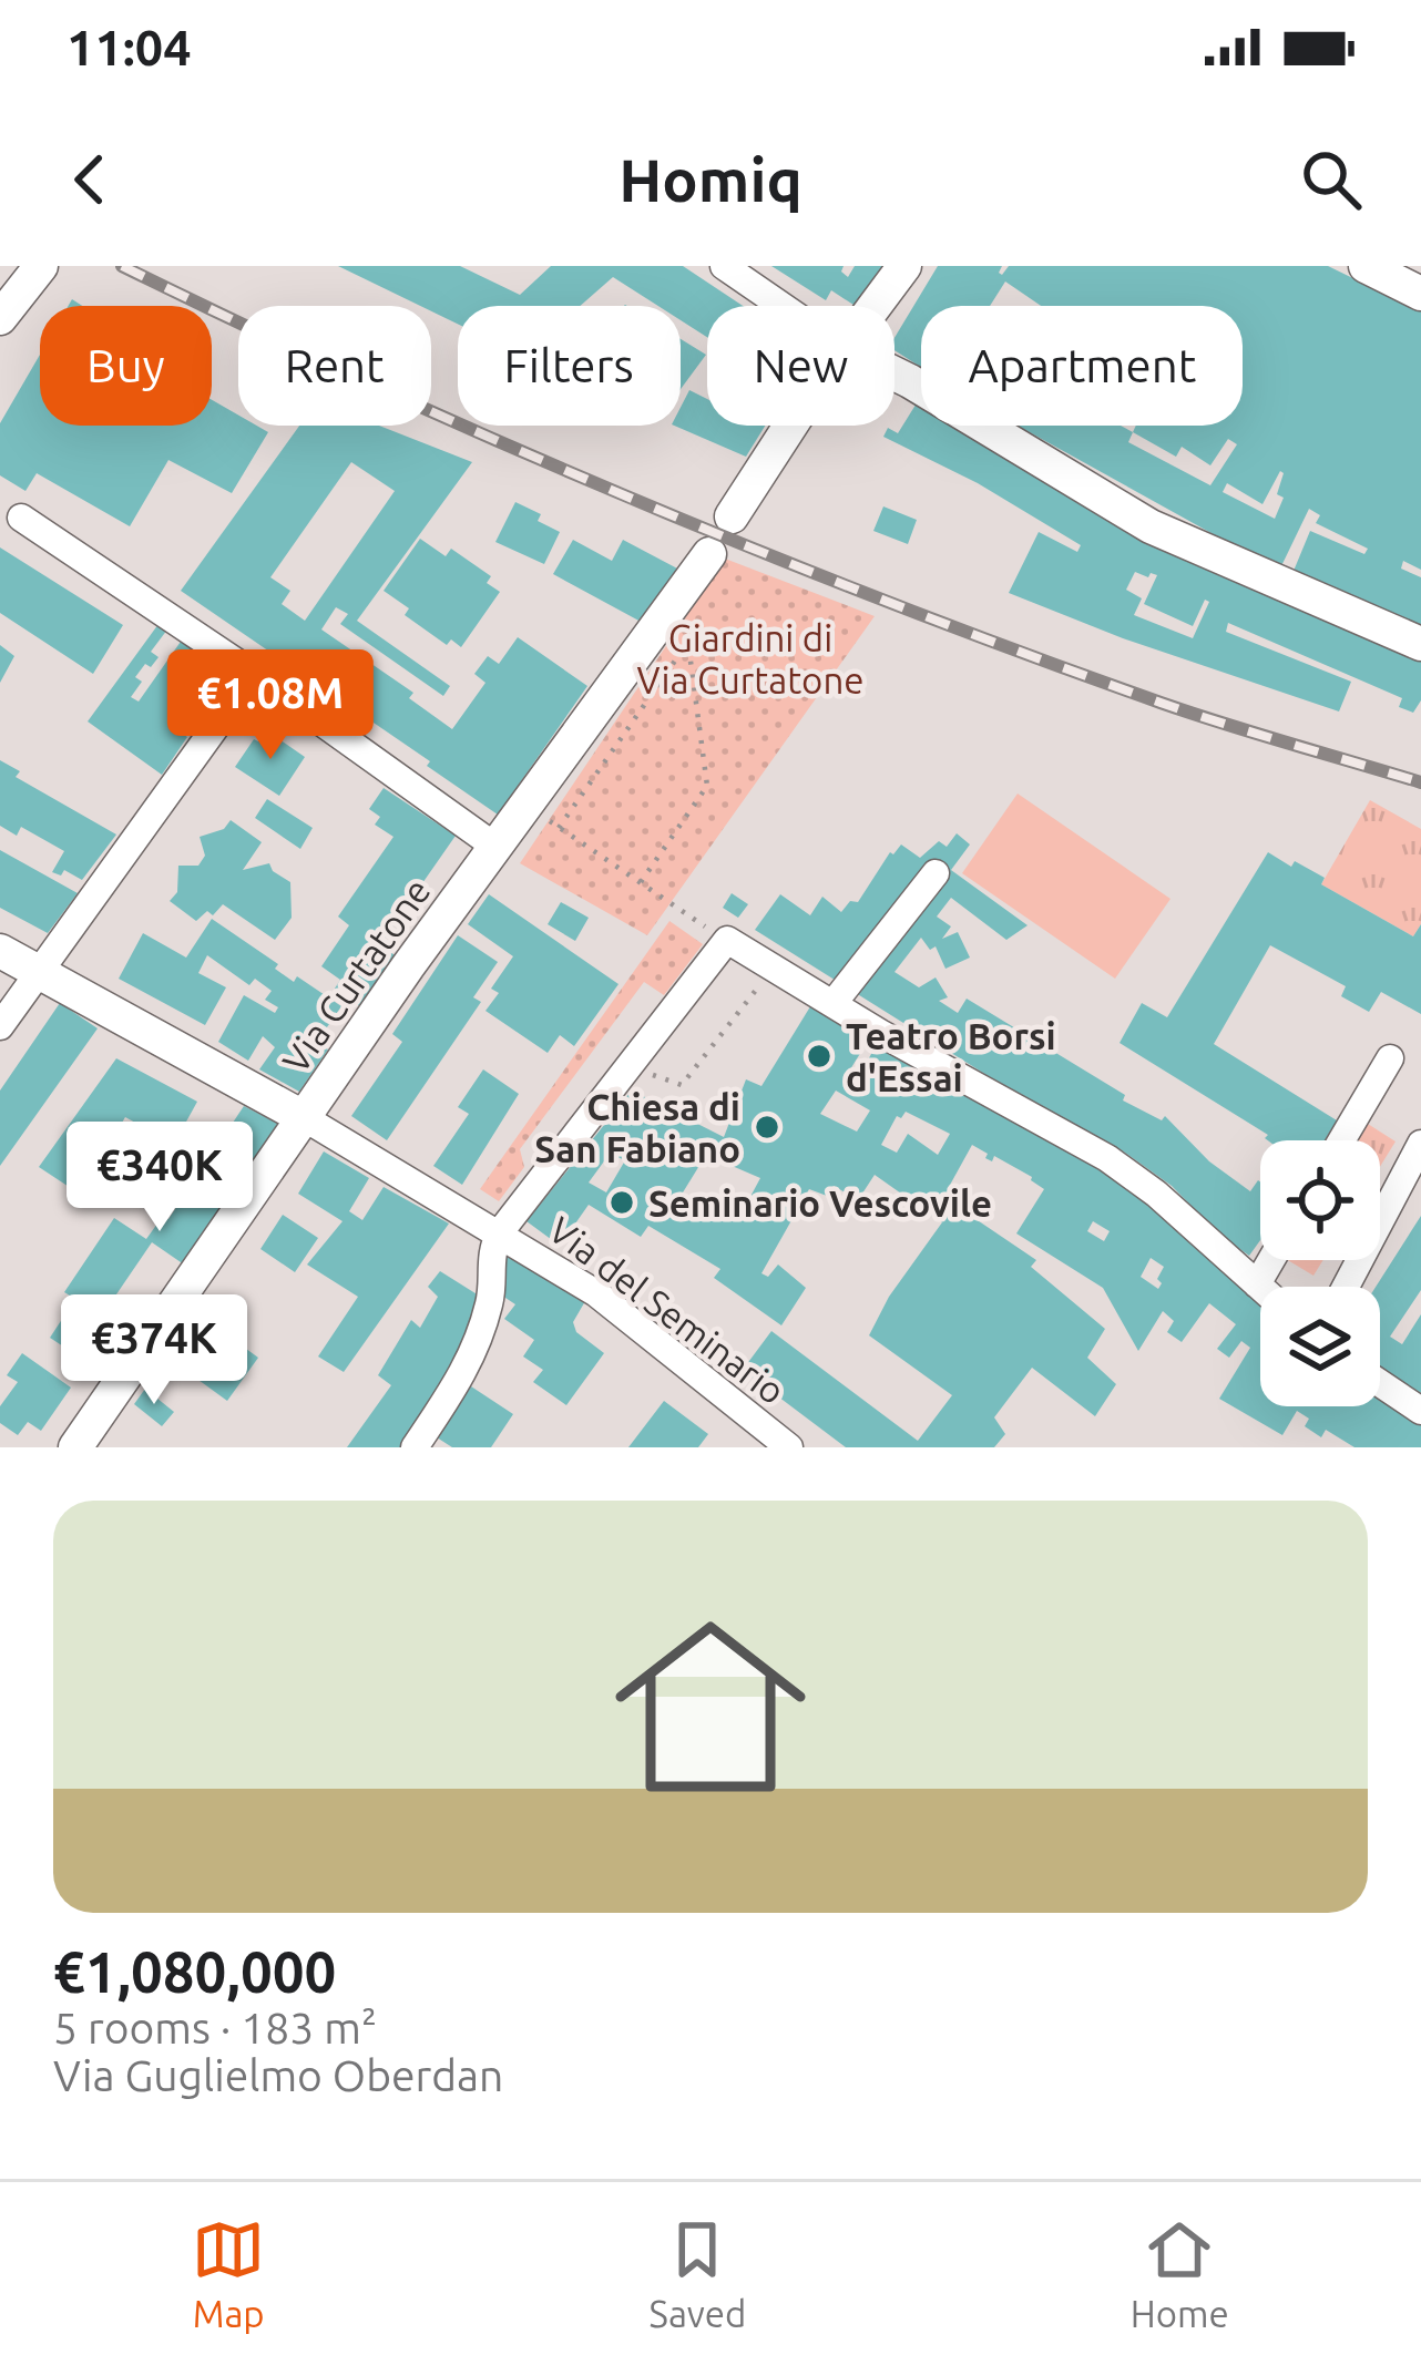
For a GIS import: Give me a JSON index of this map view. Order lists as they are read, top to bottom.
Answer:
{
  "streets": {
    "street": ["Via Curtatone", "Via del Seminario"]
  },
  "crossings": [
    ["Via Curtatone", "Via del Seminario"]
  ],
  "parks": ["Giardini di Via Curtatone"],
  "places": ["Teatro Borsi d'Essai", "Chiesa di San Fabiano", "Seminario Vescovile"],
  "page": {
    "status": "11:04",
    "header": "Homiq",
    "chip": [
      "Buy",
      "Rent",
      "Filters",
      "New",
      "Apartment"
    ],
    "price": ["€1.08M", "€340K", "€374K"],
    "list": [
      {
        "name": "€1,080,000",
        "note": "5 rooms · 183 m² · Via Guglielmo Oberdan"
      }
    ],
    "tabs": ["Map", "Saved", "Home"]
  }
}
